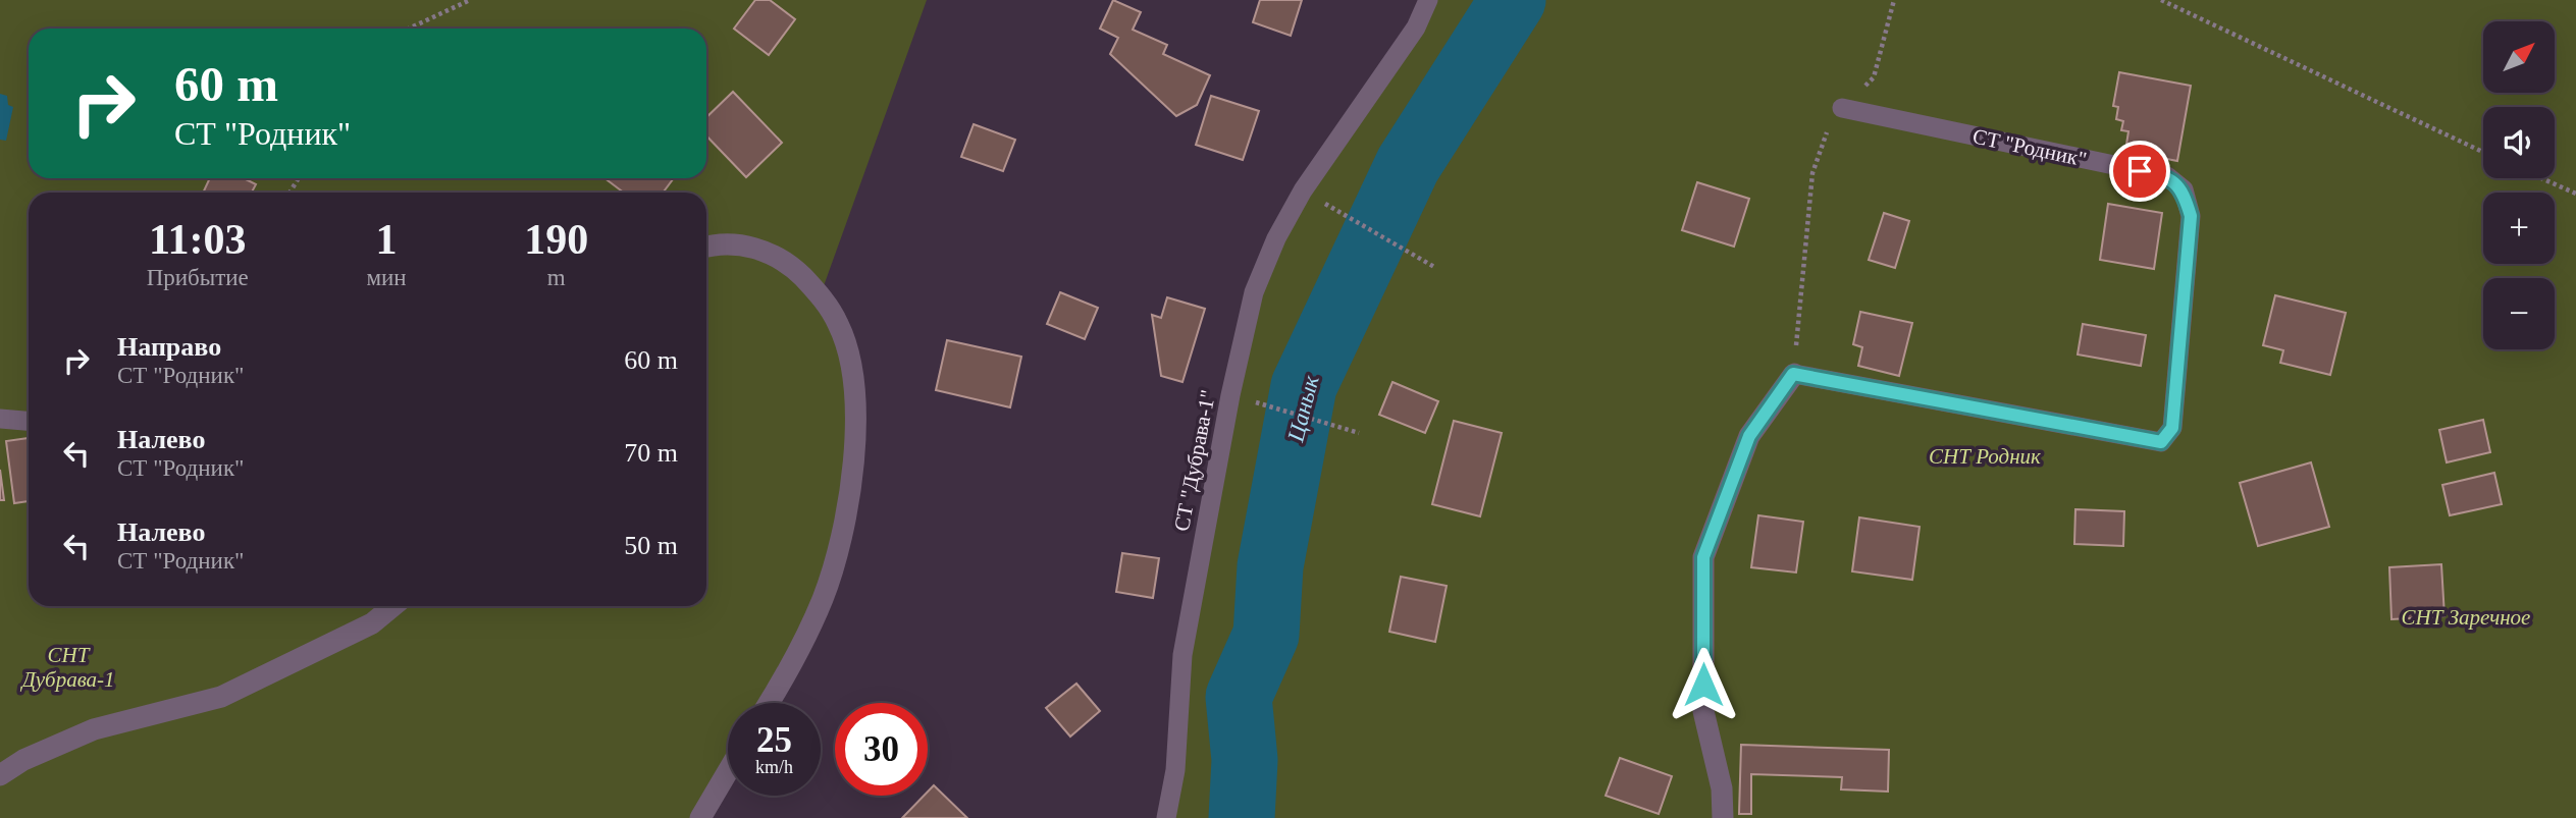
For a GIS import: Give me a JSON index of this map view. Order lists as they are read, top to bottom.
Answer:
{
  "streets": {
    "lane": ["СТ \"Родник\"", "СТ \"Дубрава-1\""]
  },
  "water": ["Цанык"],
  "parks": ["СНТ Родник", "СНТ Заречное", "СНТ Дубрава-1"],
  "north": "top right",
  "page": {
    "map_buttons": ["+", "−"],
    "turn": ["60 m", "СТ \"Родник\""],
    "eta": [
      "11:03",
      "Прибытие",
      "1",
      "мин",
      "190",
      "m"
    ],
    "list": [
      {
        "name": "Направо",
        "note": "СТ \"Родник\"",
        "value": "60 m"
      },
      {
        "name": "Налево",
        "note": "СТ \"Родник\"",
        "value": "70 m"
      },
      {
        "name": "Налево",
        "note": "СТ \"Родник\"",
        "value": "50 m"
      }
    ],
    "speed": "25 km/h",
    "limit": "30"
  }
}
